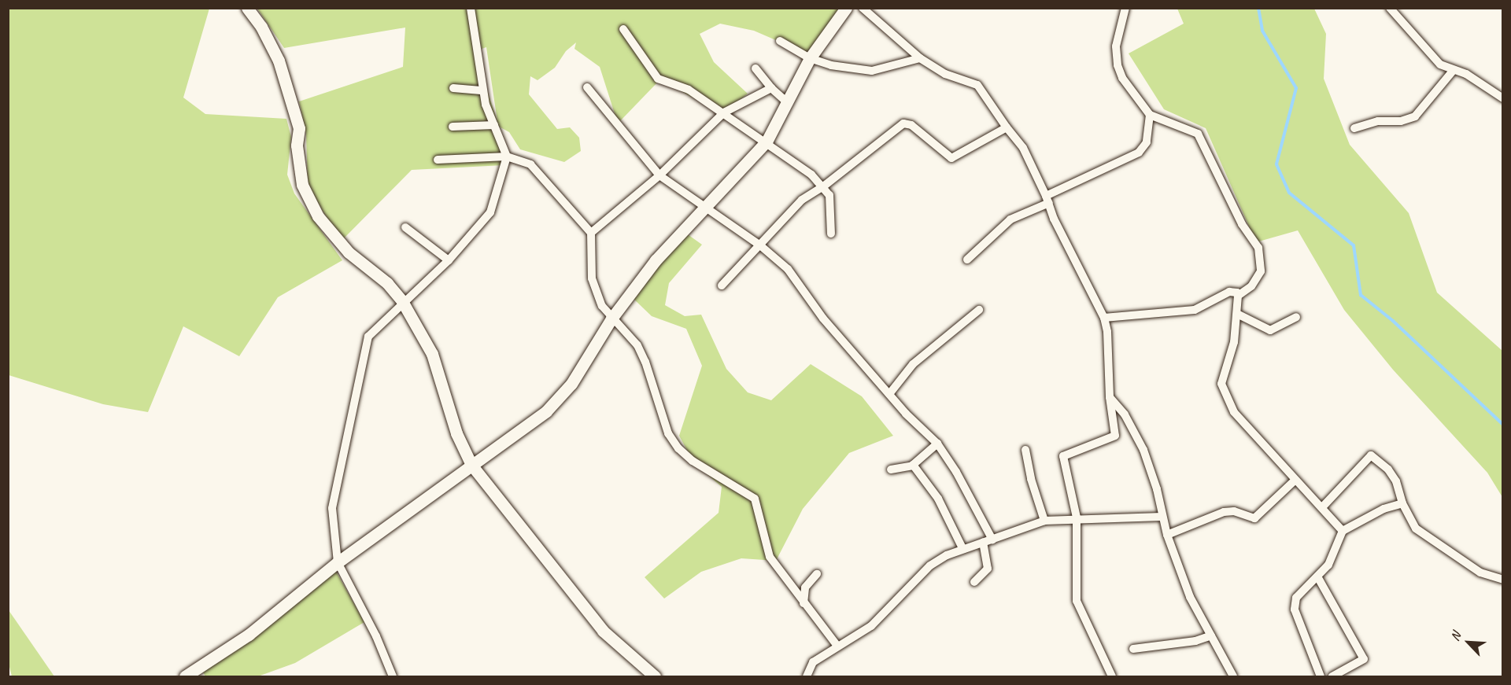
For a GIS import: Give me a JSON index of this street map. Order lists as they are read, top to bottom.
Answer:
{
  "north": "top left"
}
